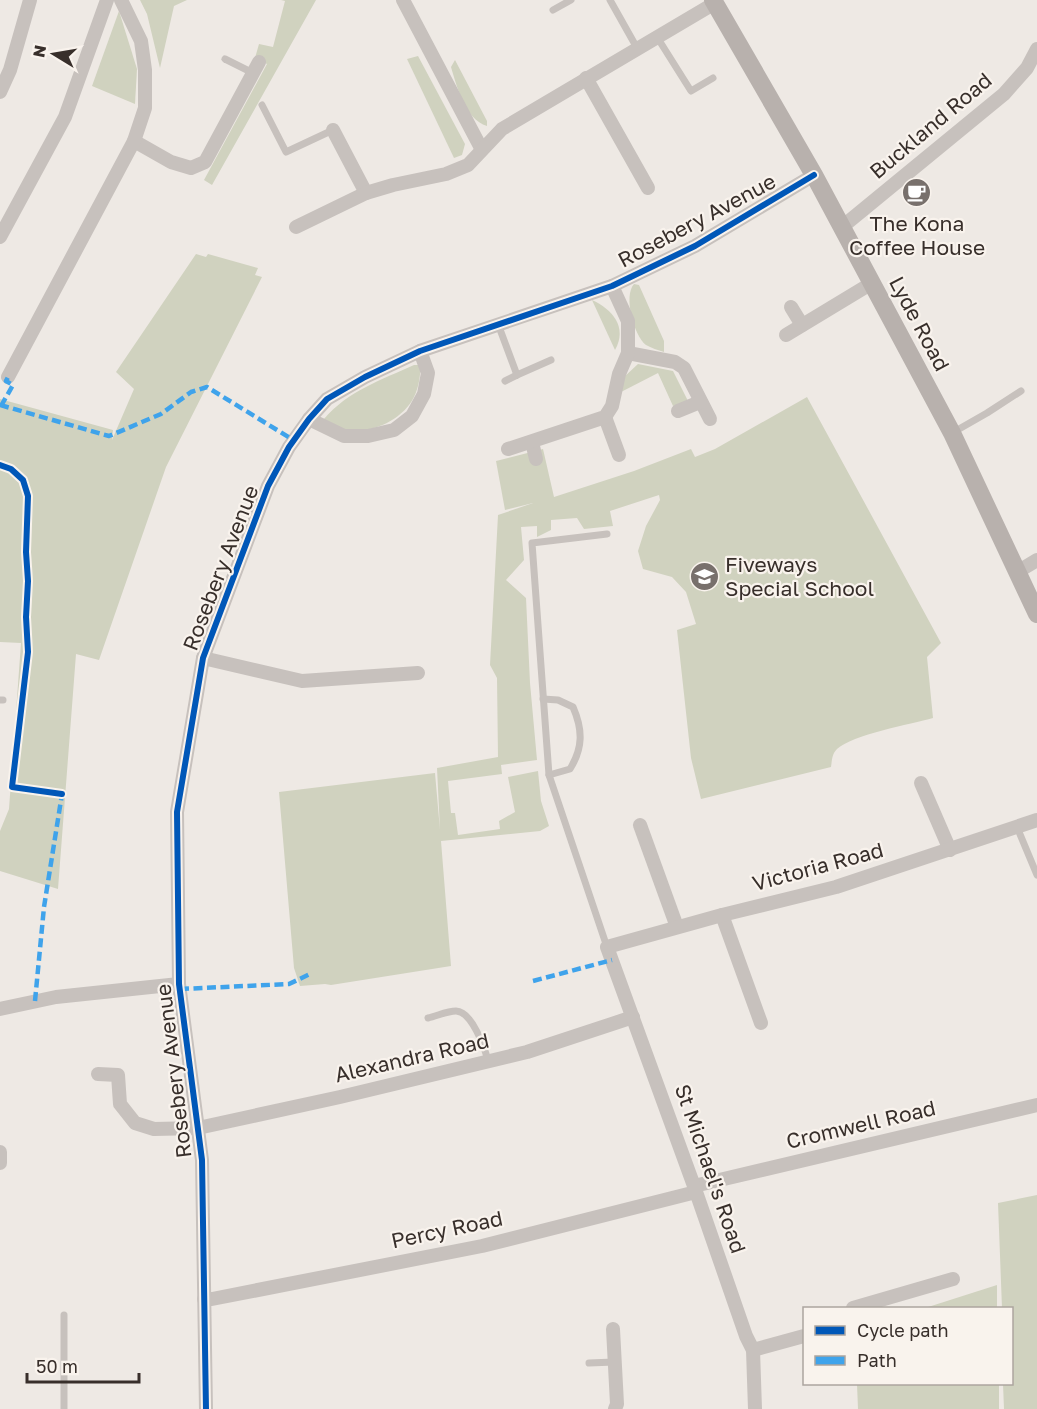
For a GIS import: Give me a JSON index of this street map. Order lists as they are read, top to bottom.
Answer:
{
  "streets": {
    "street": [
      "Buckland Road",
      "Rosebery Avenue",
      "Lyde Road",
      "Victoria Road",
      "Alexandra Road",
      "Cromwell Road",
      "St Michael's Road",
      "Percy Road"
    ]
  },
  "crossings": [
    ["Buckland Road", "Lyde Road"],
    ["Rosebery Avenue", "Lyde Road"],
    ["Rosebery Avenue", "Alexandra Road"],
    ["Rosebery Avenue", "Percy Road"],
    ["Victoria Road", "St Michael's Road"],
    ["Alexandra Road", "St Michael's Road"],
    ["Cromwell Road", "St Michael's Road"],
    ["Cromwell Road", "Percy Road"],
    ["St Michael's Road", "Percy Road"]
  ],
  "places": {
    "cafe": ["The Kona Coffee House"],
    "school or university": ["Fiveways Special School"]
  },
  "legend": ["Cycle path", "Path"],
  "scale_bar": "50 m",
  "north": "left"
}
